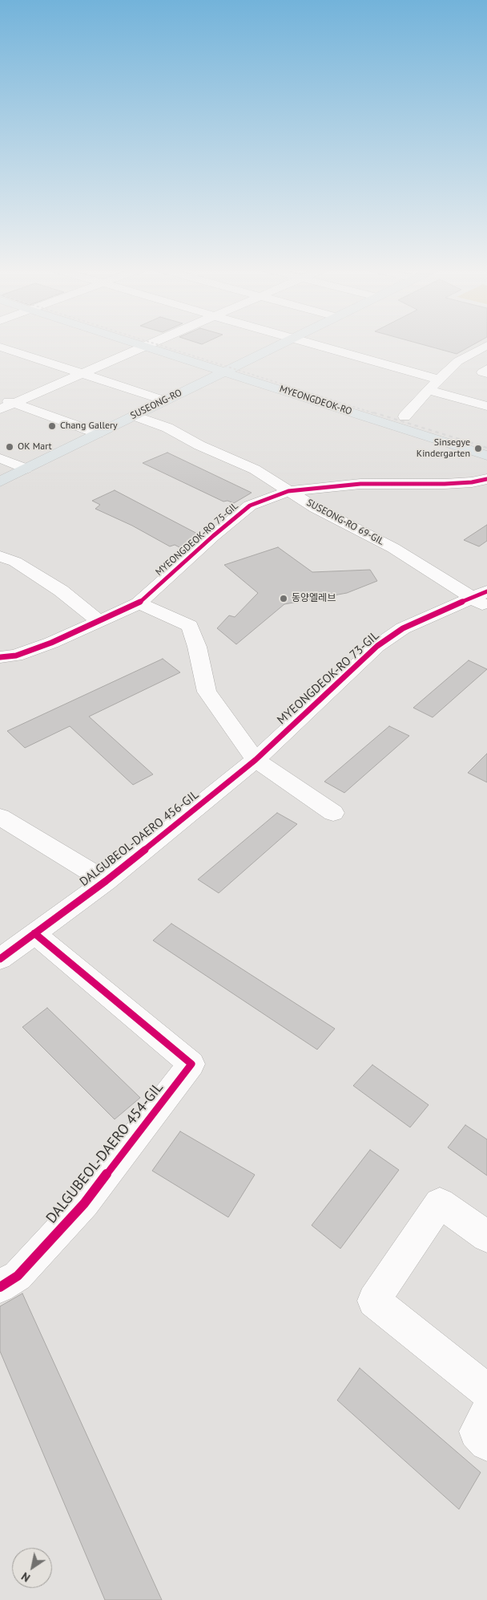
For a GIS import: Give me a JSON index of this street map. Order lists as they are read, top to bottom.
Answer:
{
  "streets": {
    "main road": ["MYEONGDEOK-RO", "SUSEONG-RO"],
    "street": [
      "SUSEONG-RO 69-GIL",
      "MYEONGDEOK-RO 75-GIL",
      "MYEONGDEOK-RO 73-GIL",
      "DALGUBEOL-DAERO 456-GIL",
      "DALGUBEOL-DAERO 454-GIL"
    ]
  },
  "crossings": [
    ["MYEONGDEOK-RO", "SUSEONG-RO"],
    ["SUSEONG-RO", "SUSEONG-RO 69-GIL"],
    ["SUSEONG-RO 69-GIL", "MYEONGDEOK-RO 75-GIL"],
    ["SUSEONG-RO 69-GIL", "MYEONGDEOK-RO 73-GIL"],
    ["MYEONGDEOK-RO 73-GIL", "DALGUBEOL-DAERO 456-GIL"],
    ["DALGUBEOL-DAERO 456-GIL", "DALGUBEOL-DAERO 454-GIL"]
  ],
  "places": [
    "Chang Gallery",
    "OK Mart",
    "Sinsegye Kindergarten",
    "동양엘레브"
  ],
  "north": "bottom left"
}
